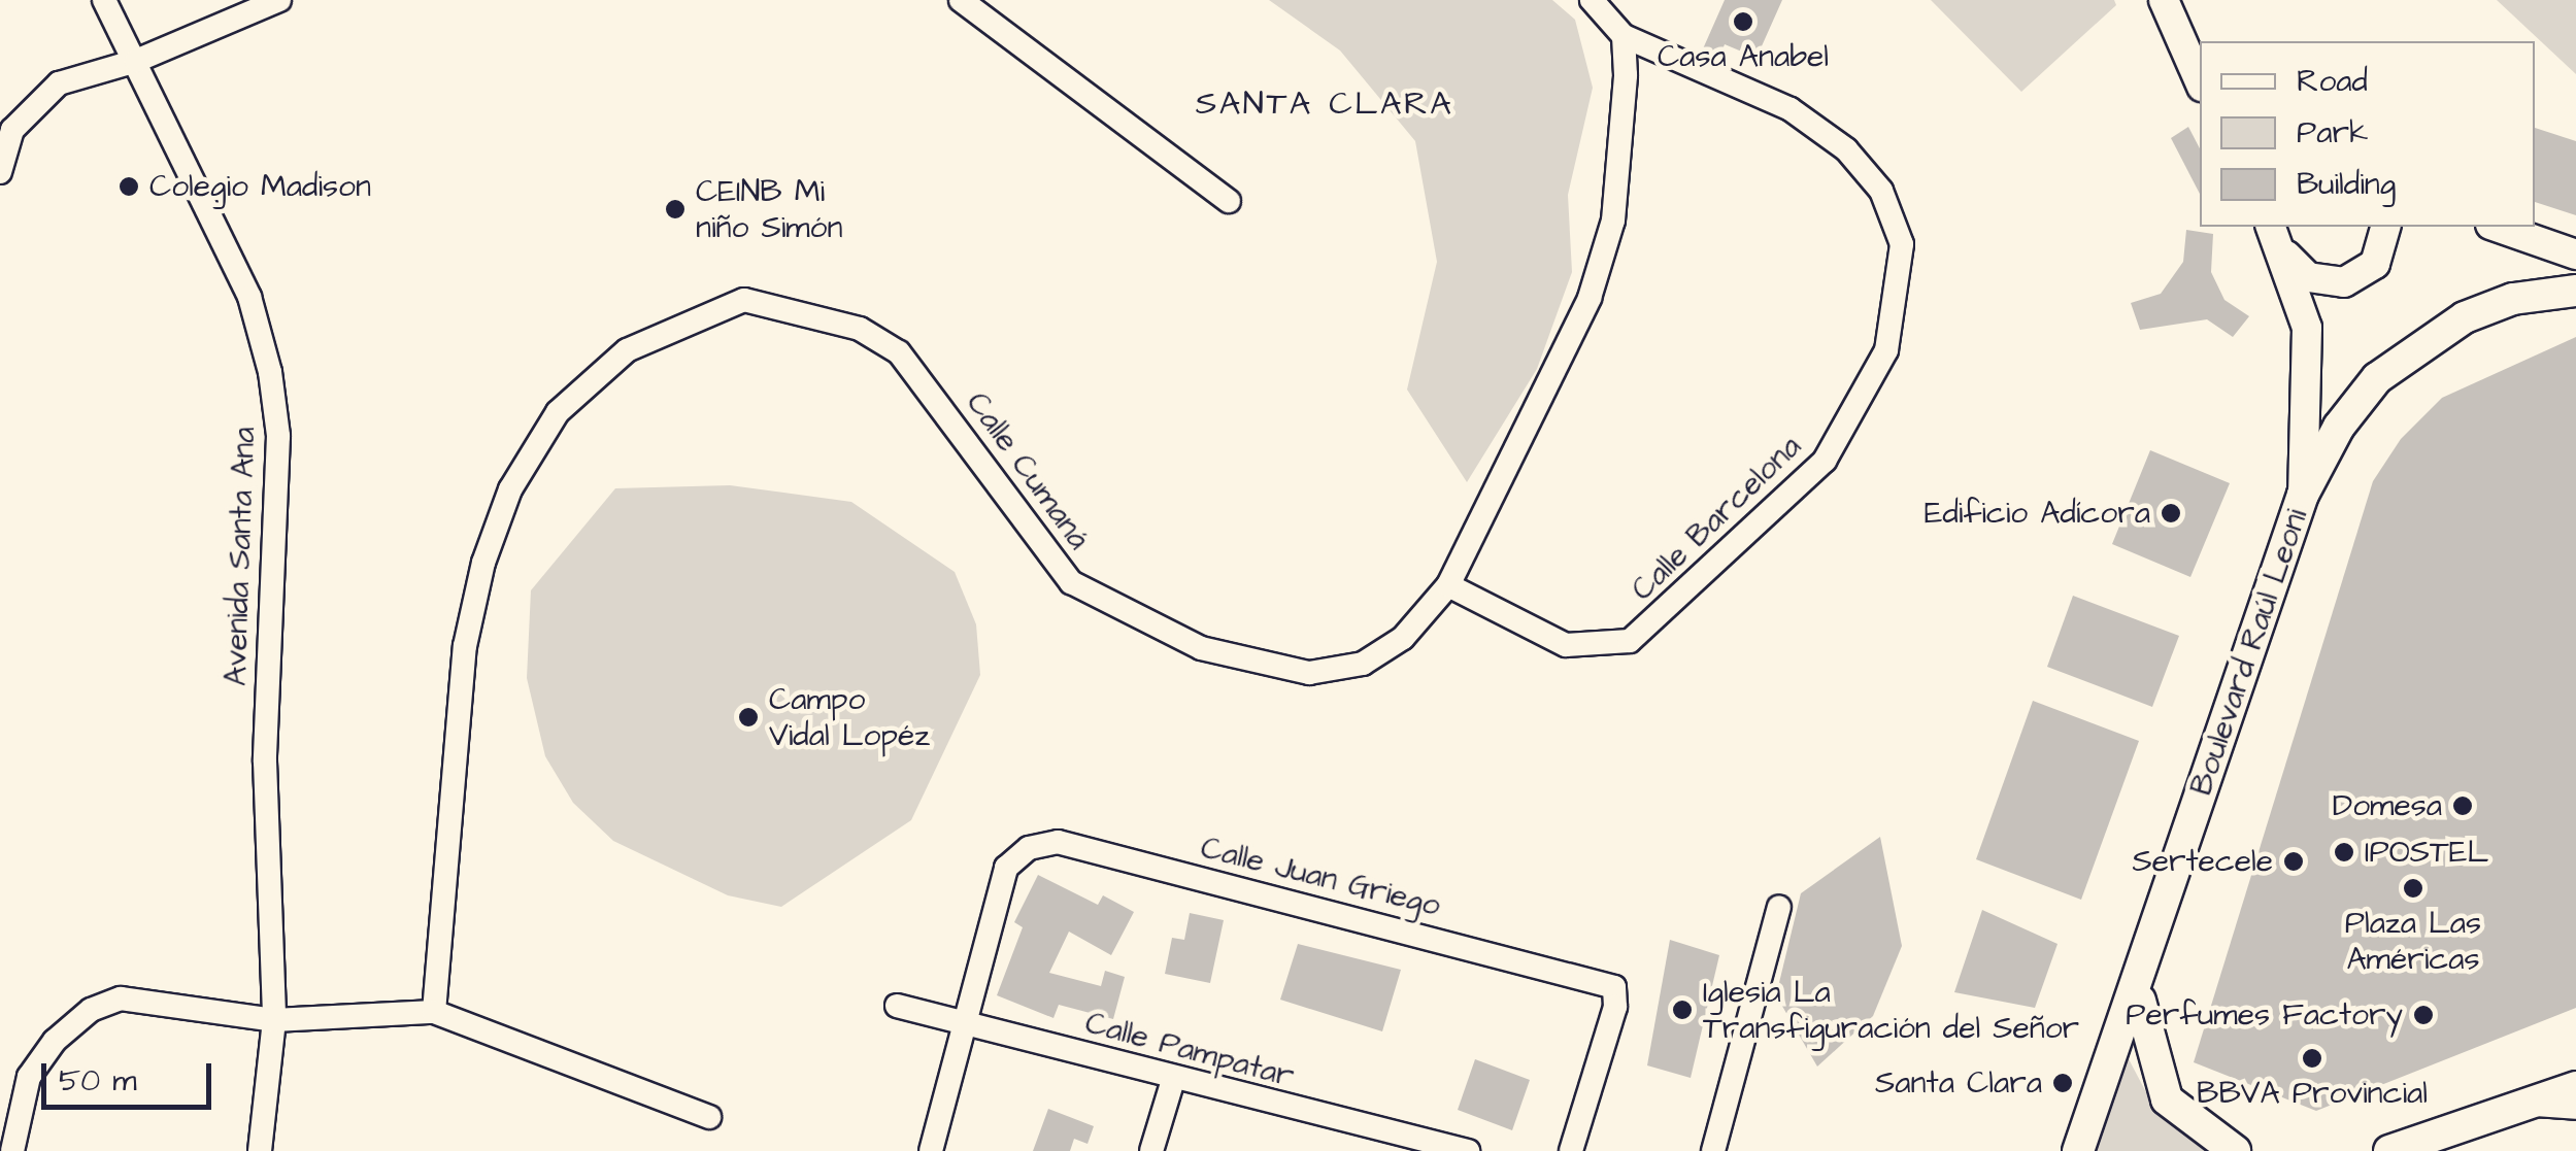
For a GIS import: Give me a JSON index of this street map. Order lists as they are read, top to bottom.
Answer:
{
  "streets": {
    "main road": ["Boulevard Raúl Leoni"],
    "street": [
      "Calle Cumaná",
      "Calle Barcelona",
      "Avenida Santa Ana",
      "Calle Juan Griego",
      "Calle Pampatar"
    ]
  },
  "crossings": [
    ["Calle Cumaná", "Calle Barcelona"],
    ["Calle Juan Griego", "Calle Pampatar"]
  ],
  "districts": ["SANTA CLARA"],
  "places": [
    "Casa Anabel",
    "Colegio Madison",
    "CEINB Mi niño Simón",
    "Edificio Adícora",
    "Campo Vidal Lopéz",
    "Domesa",
    "IPOSTEL",
    "Sertecele",
    "Plaza Las Américas",
    "Iglesia La Transfiguración del Señor",
    "Perfumes Factory",
    "BBVA Provincial",
    "Santa Clara"
  ],
  "legend": ["Road", "Park", "Building"],
  "scale_bar": "50 m"
}
